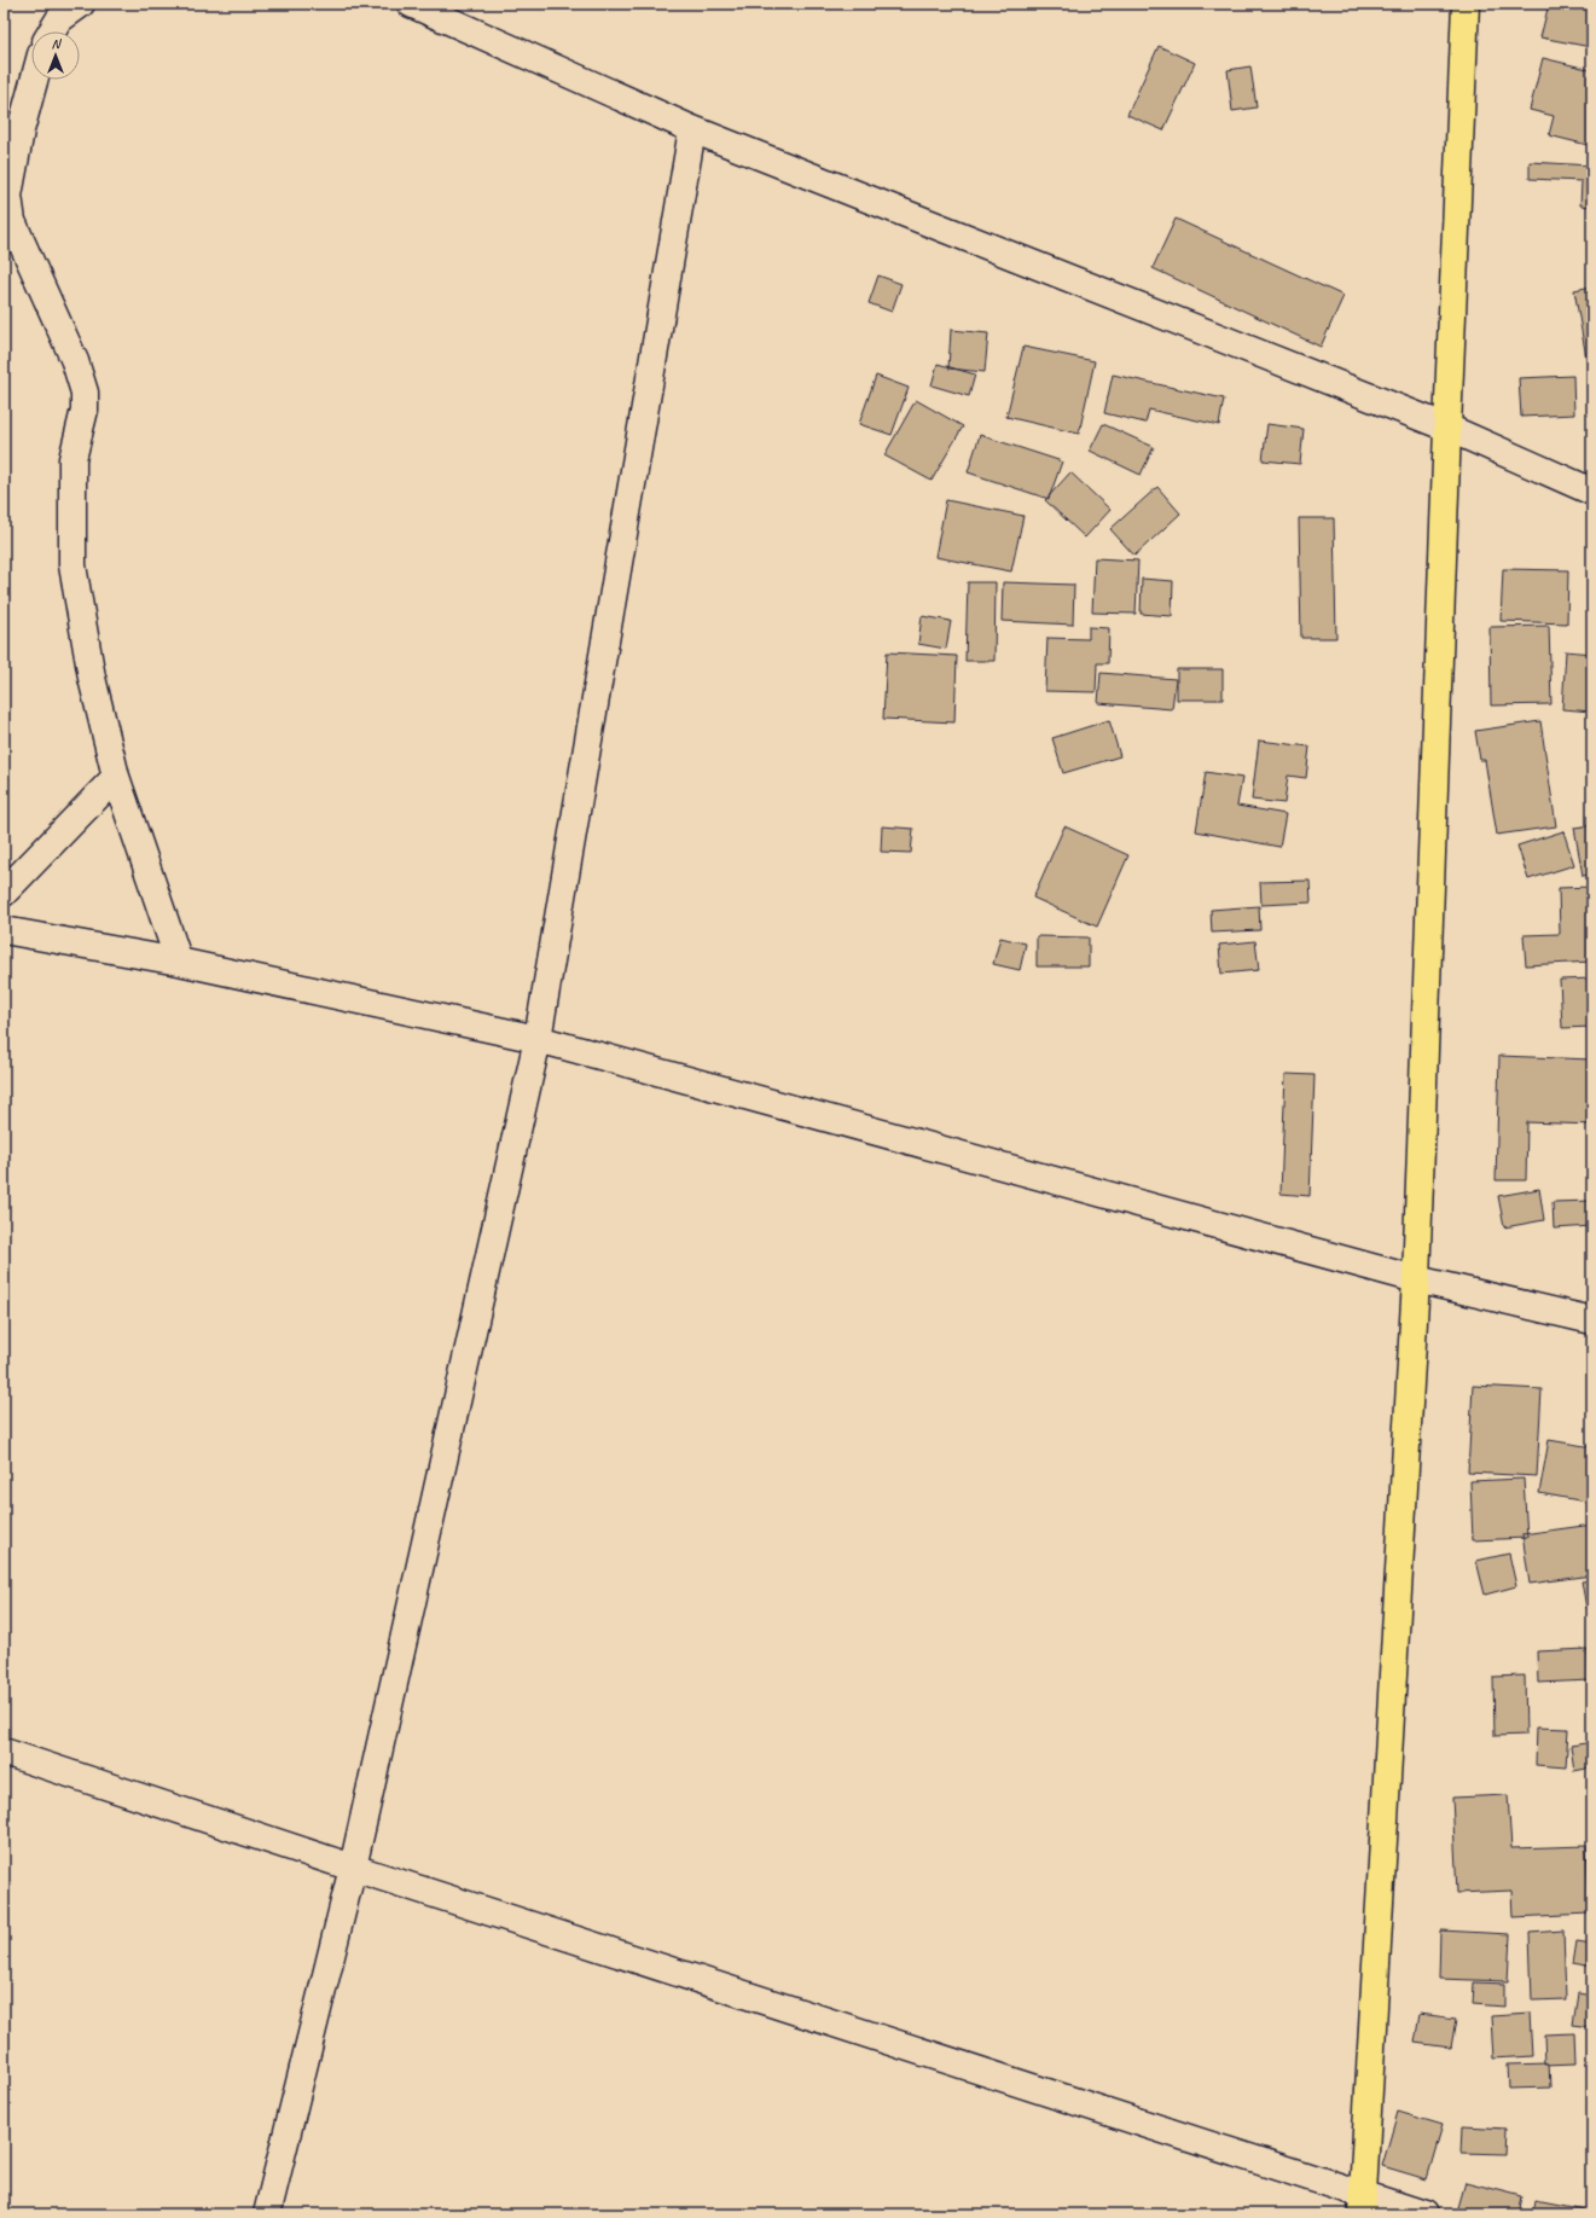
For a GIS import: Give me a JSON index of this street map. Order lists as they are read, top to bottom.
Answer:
{
  "north": "top"
}
